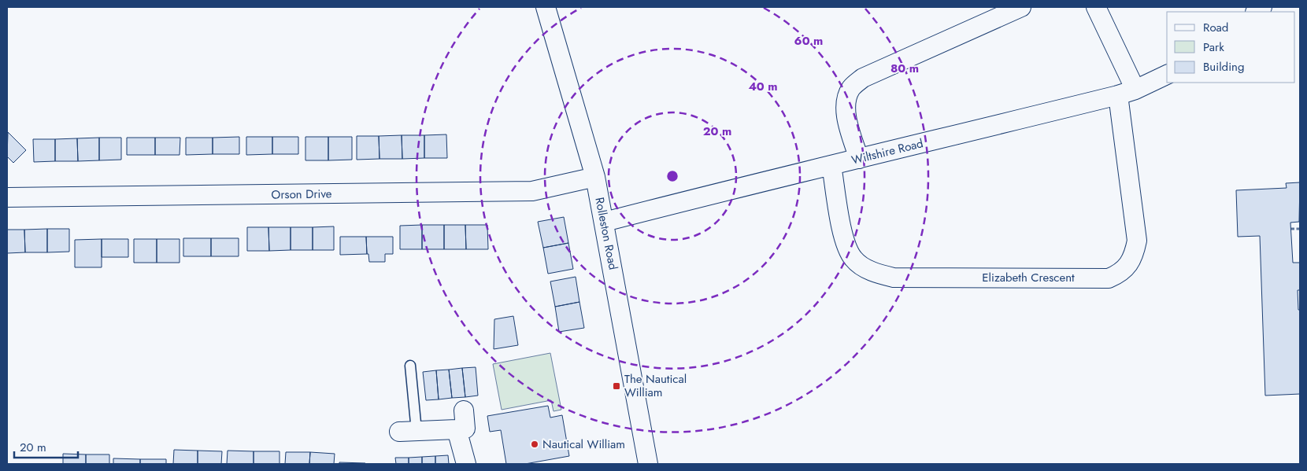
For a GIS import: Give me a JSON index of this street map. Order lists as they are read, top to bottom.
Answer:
{
  "streets": {
    "street": [
      "Wiltshire Road",
      "Orson Drive",
      "Rolleston Road",
      "Elizabeth Crescent"
    ]
  },
  "crossings": [
    ["Wiltshire Road", "Rolleston Road"],
    ["Wiltshire Road", "Elizabeth Crescent"],
    ["Orson Drive", "Rolleston Road"]
  ],
  "places": {
    "transit": ["The Nautical William"],
    "other": ["Nautical William"]
  },
  "legend": ["Road", "Park", "Building"],
  "scale_bar": "20 m",
  "rings": [
    "60 m",
    "80 m",
    "40 m",
    "20 m"
  ]
}
